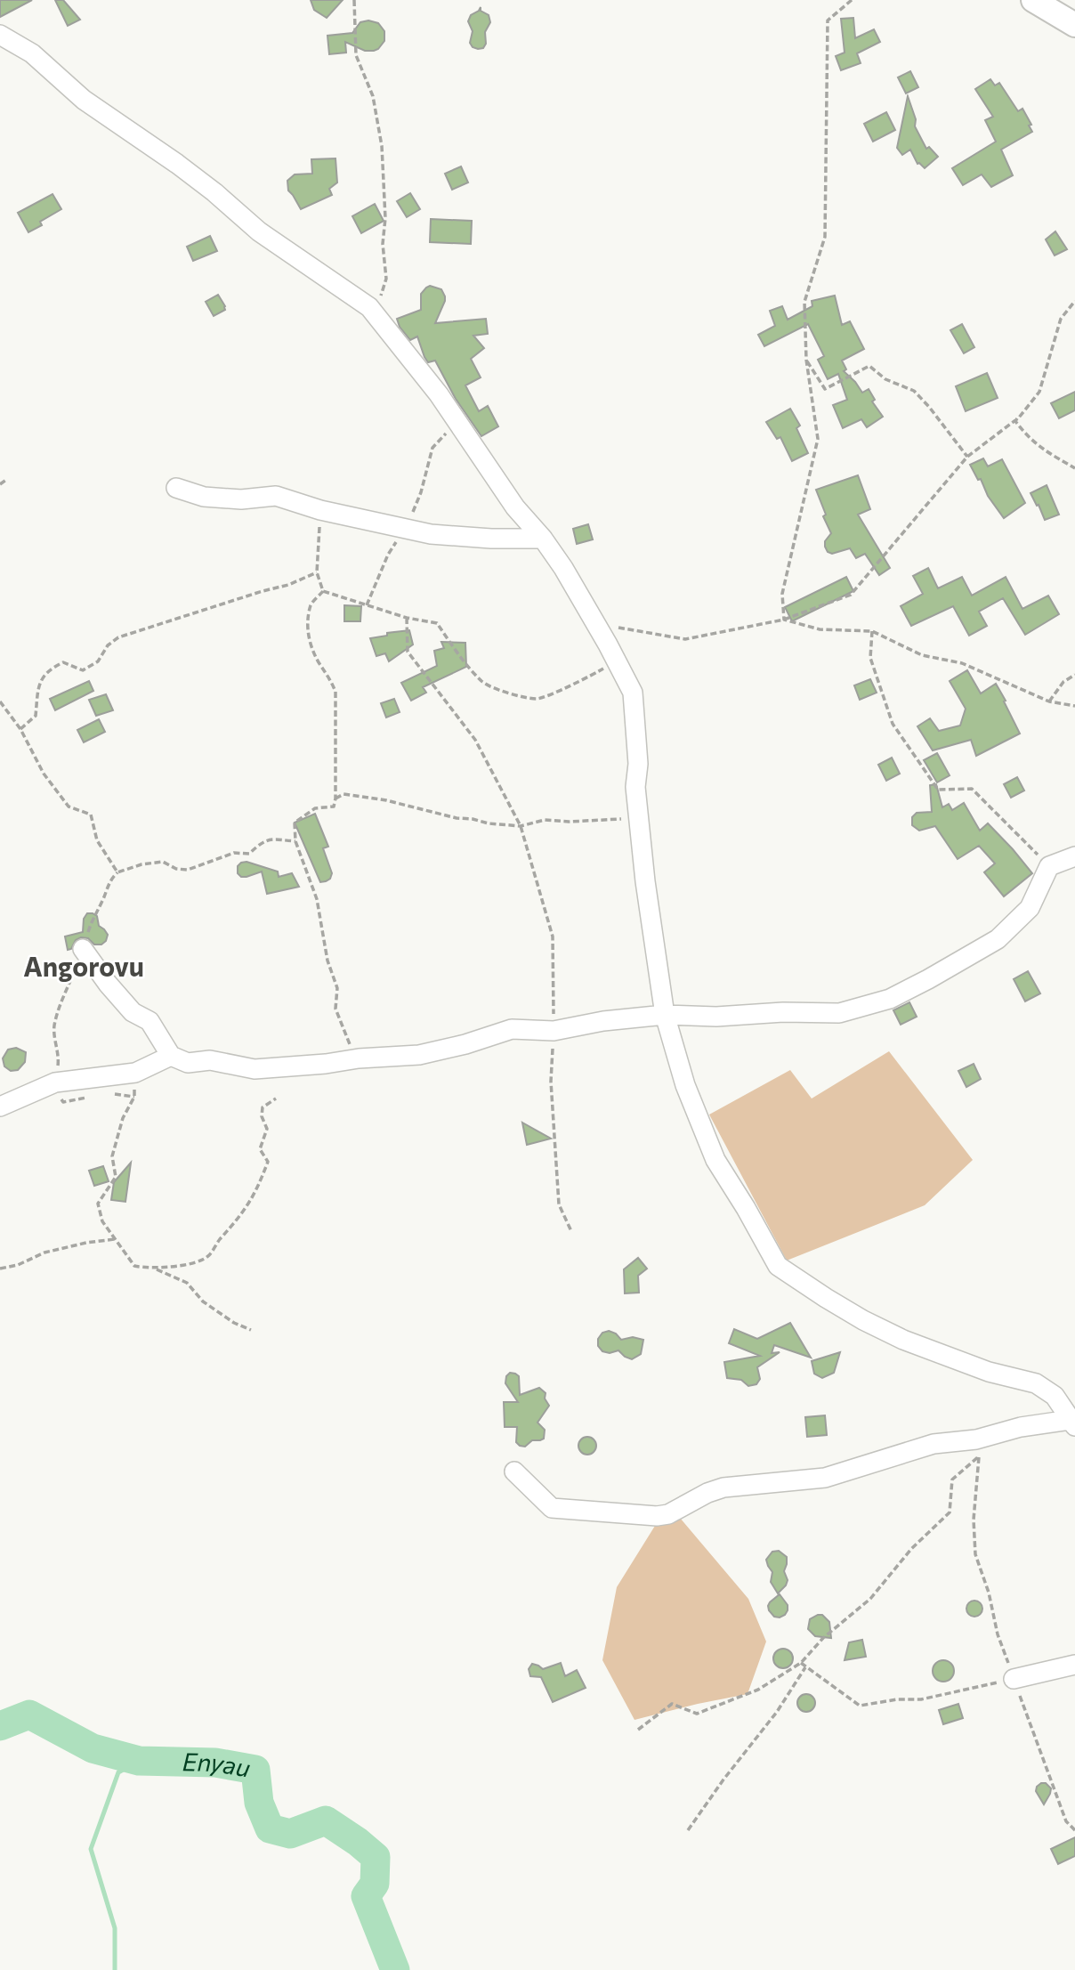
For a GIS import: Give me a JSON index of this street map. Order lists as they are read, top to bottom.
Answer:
{
  "districts": ["Angorovu"],
  "water": ["Enyau"]
}
